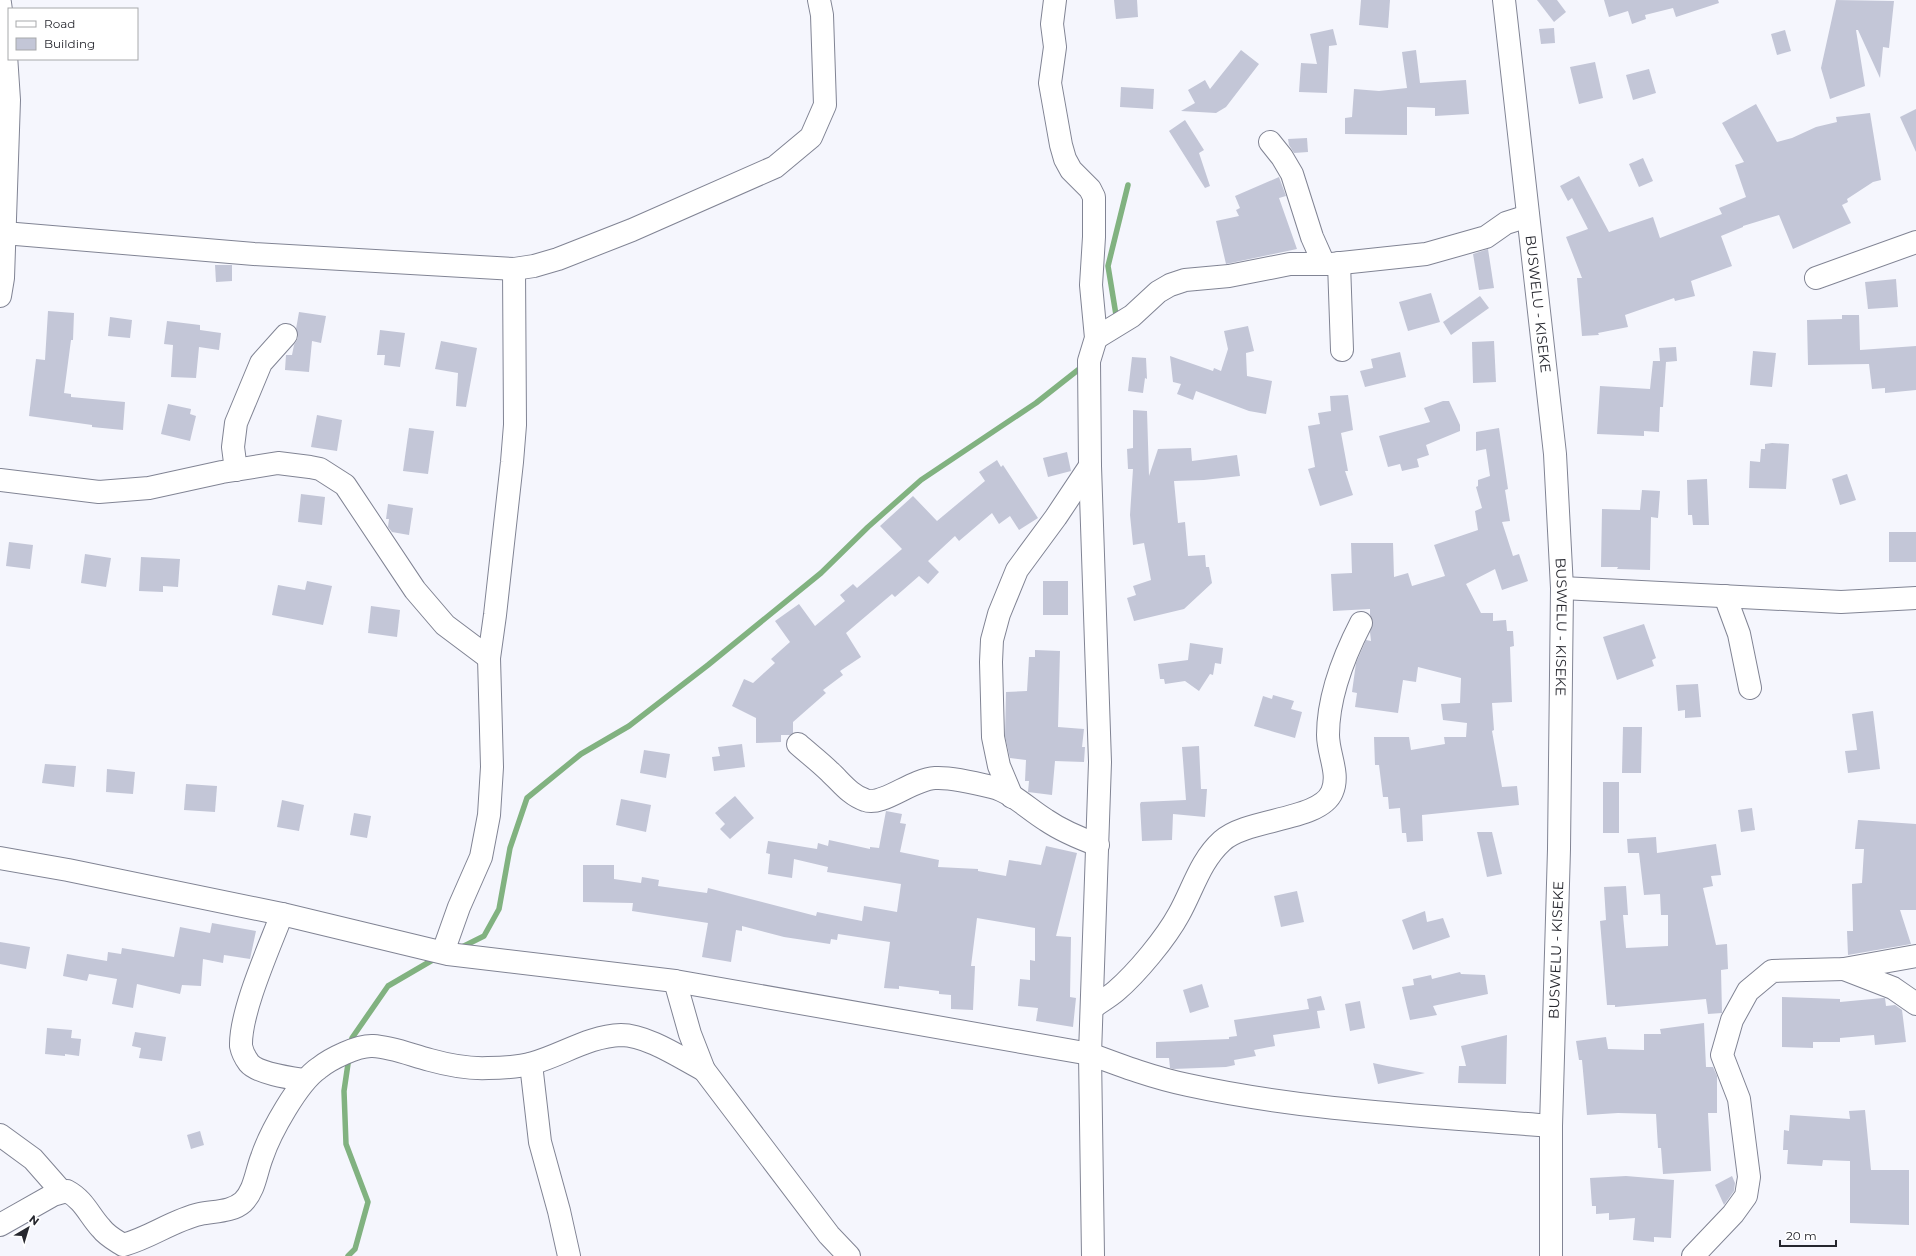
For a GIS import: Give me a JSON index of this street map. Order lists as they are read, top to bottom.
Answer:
{
  "streets": {
    "street": ["BUSWELU - KISEKE"]
  },
  "legend": ["Road", "Building"],
  "scale_bar": "20 m",
  "north": "top right"
}
